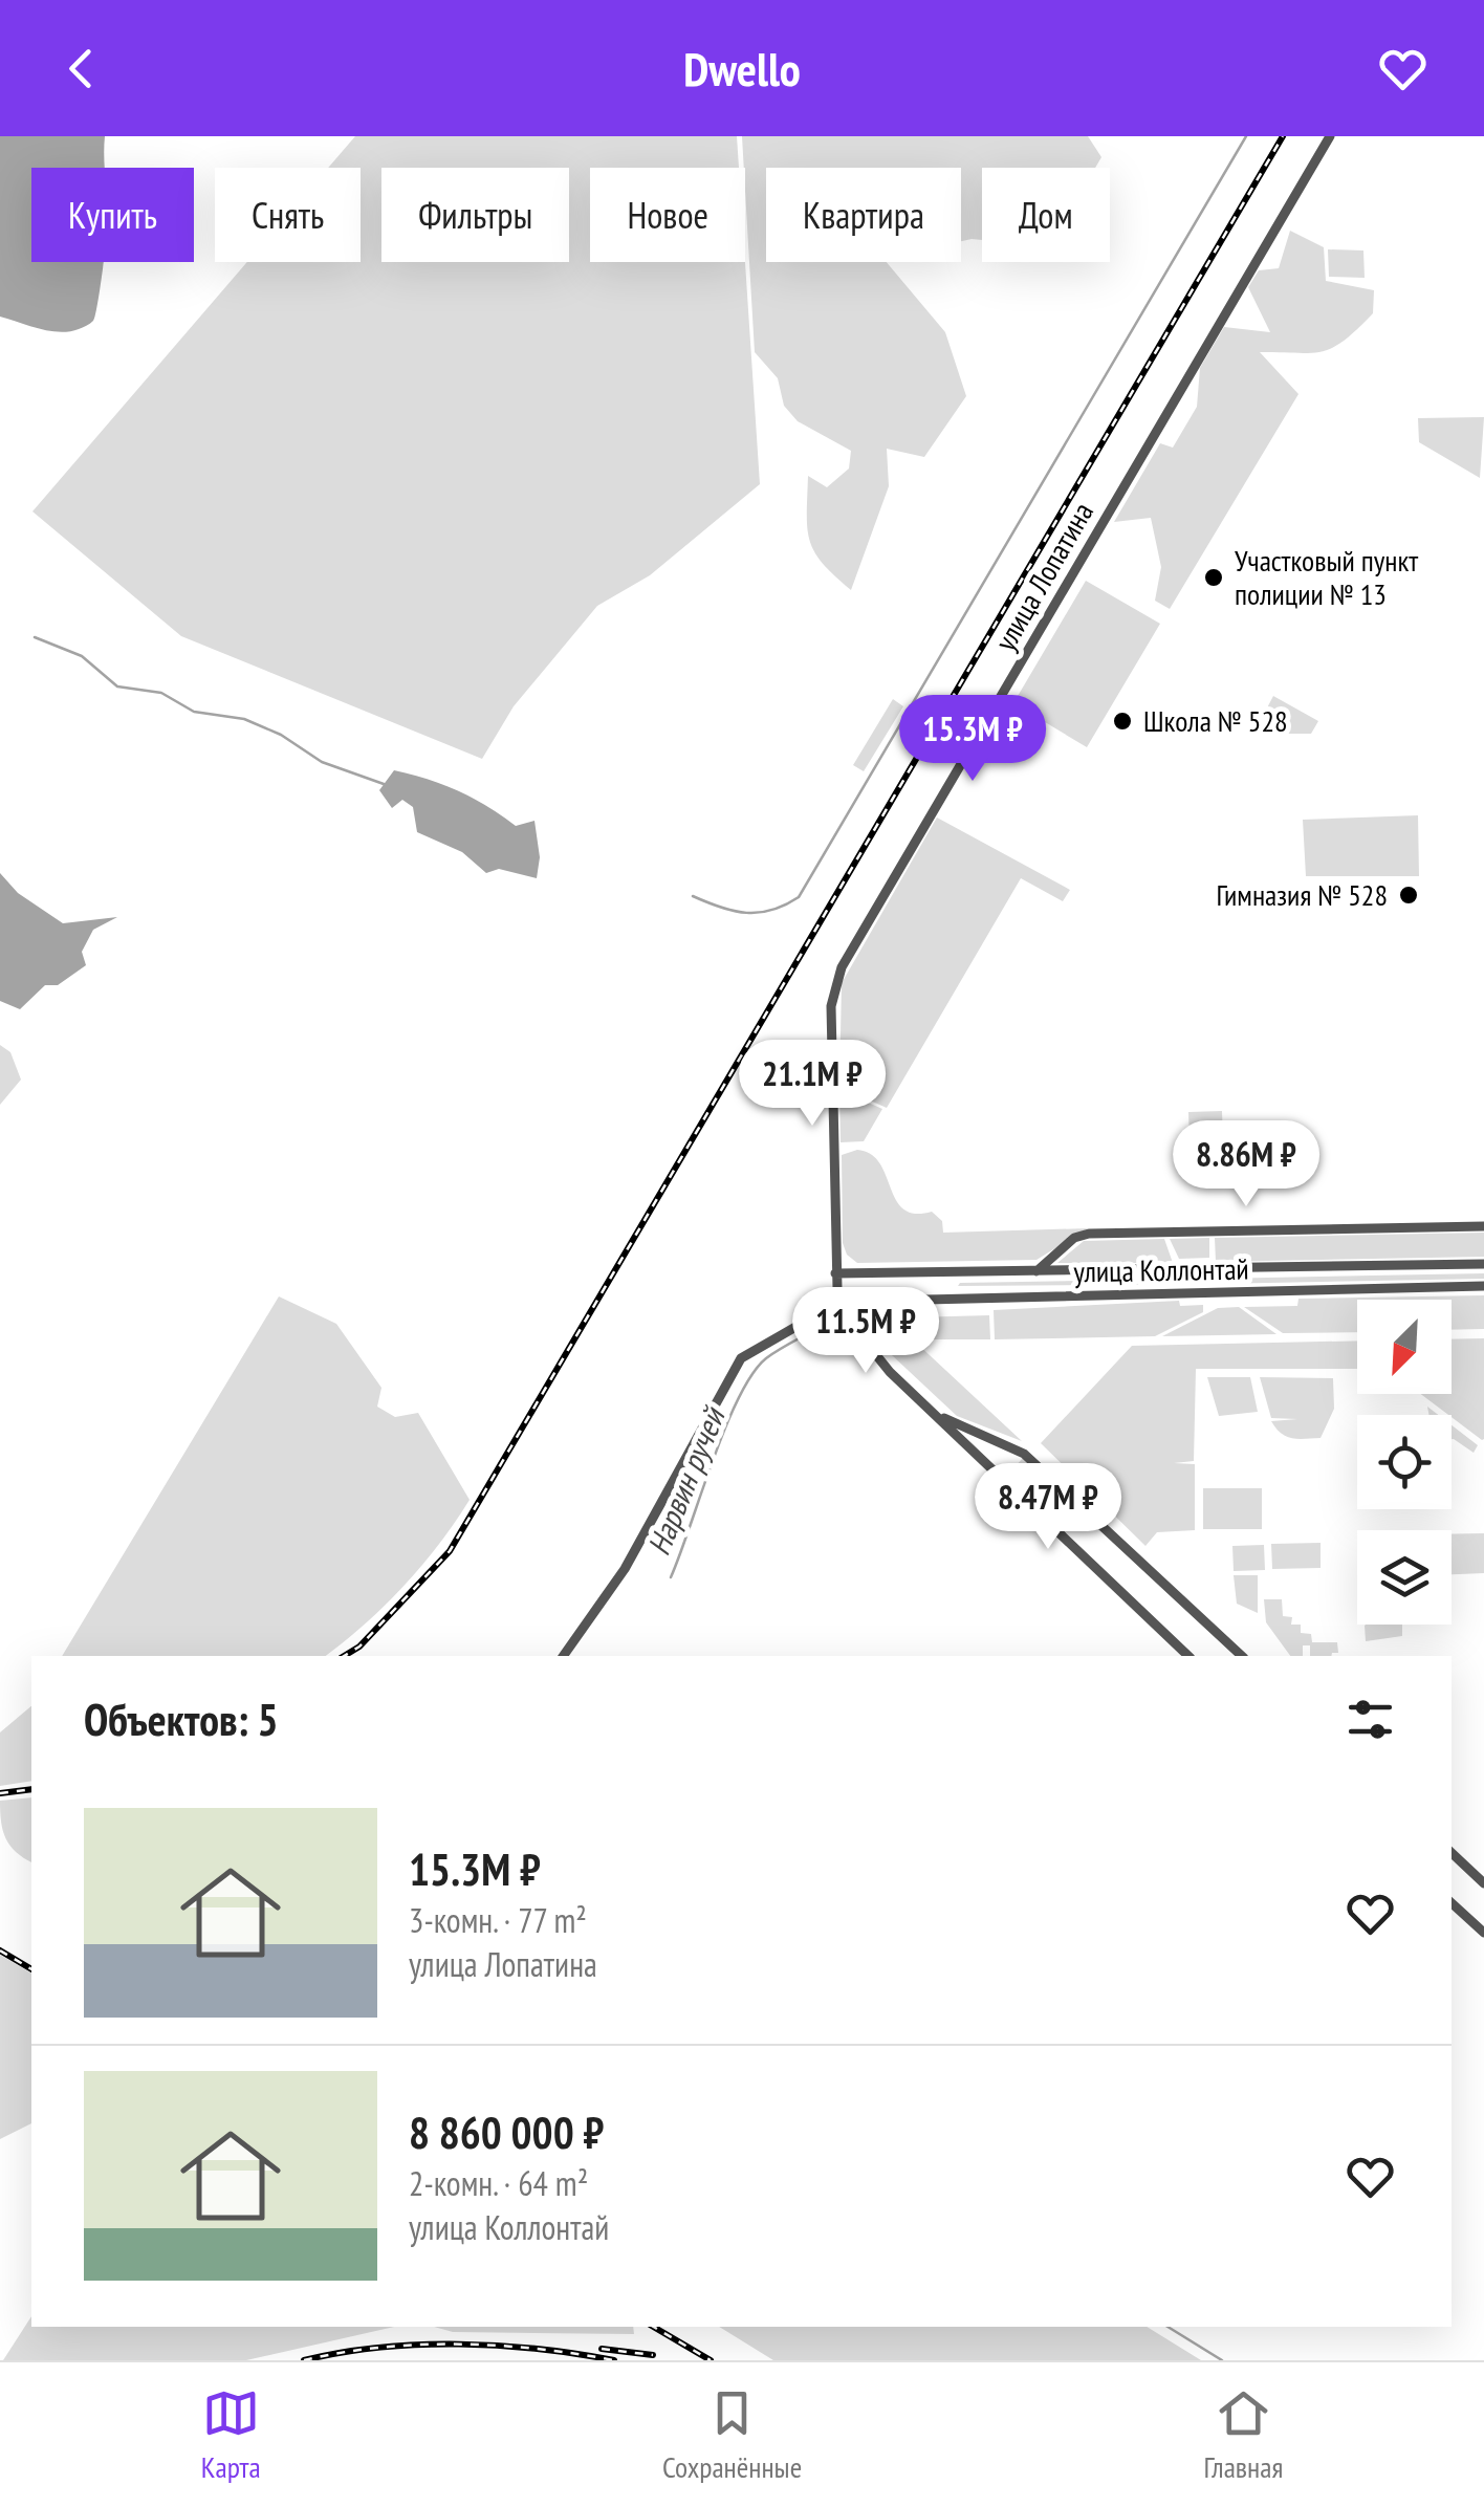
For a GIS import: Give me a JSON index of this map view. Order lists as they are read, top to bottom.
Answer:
{
  "streets": {
    "street": ["улица Лопатина", "улица Коллонтай"]
  },
  "crossings": [
    ["улица Лопатина", "улица Коллонтай"]
  ],
  "water": ["Нарвин ручей"],
  "places": ["Участковый пункт полиции № 13", "Школа № 528", "Гимназия № 528"],
  "north": "bottom left",
  "page": {
    "header": "Dwello",
    "chip": [
      "Купить",
      "Снять",
      "Фильтры",
      "Новое",
      "Квартира",
      "Дом"
    ],
    "price": [
      "15.3M ₽",
      "21.1M ₽",
      "8.86M ₽",
      "11.5M ₽",
      "8.47M ₽"
    ],
    "heading": "Объектов: 5",
    "list": [
      {
        "name": "15.3M ₽",
        "note": "3-комн. · 77 m² · улица Лопатина"
      },
      {
        "name": "8 860 000 ₽",
        "note": "2-комн. · 64 m² · улица Коллонтай"
      }
    ],
    "tabs": ["Карта", "Сохранённые", "Главная"]
  }
}
